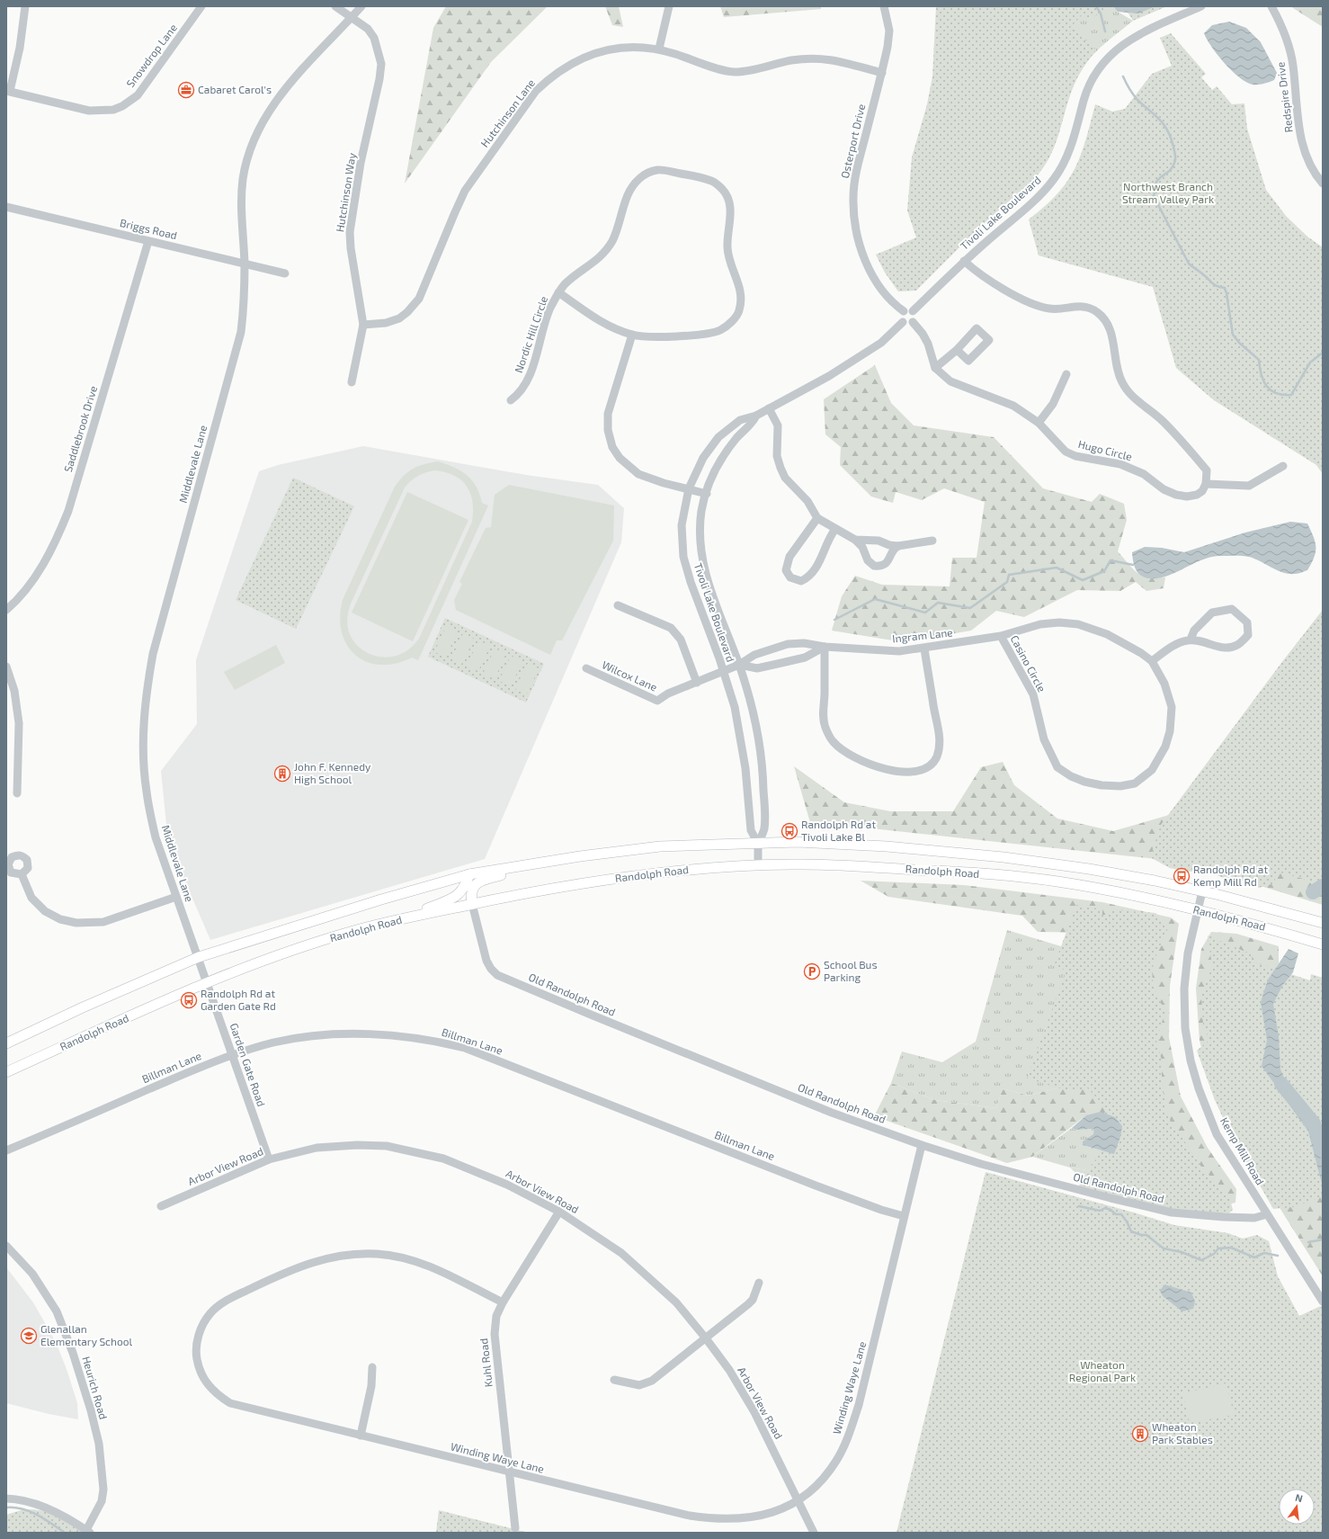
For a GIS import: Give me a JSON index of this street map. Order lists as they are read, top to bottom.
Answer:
{
  "streets": {
    "main road": ["Randolph Road"],
    "street": [
      "Snowdrop Lane",
      "Redspire Drive",
      "Hutchinson Lane",
      "Osterport Drive",
      "Hutchinson Way",
      "Tivoli Lake Boulevard",
      "Briggs Road",
      "Nordic Hill Circle",
      "Saddlebrook Drive",
      "Hugo Circle",
      "Middlevale Lane",
      "Ingram Lane",
      "Casino Circle",
      "Wilcox Lane",
      "Old Randolph Road",
      "Billman Lane",
      "Garden Gate Road",
      "Kemp Mill Road",
      "Arbor View Road",
      "Kuhl Road",
      "Heurich Road",
      "Winding Waye Lane"
    ]
  },
  "crossings": [
    ["Hutchinson Lane", "Osterport Drive"],
    ["Hutchinson Lane", "Hutchinson Way"],
    ["Osterport Drive", "Tivoli Lake Boulevard"],
    ["Hutchinson Way", "Middlevale Lane"],
    ["Tivoli Lake Boulevard", "Ingram Lane"],
    ["Tivoli Lake Boulevard", "Wilcox Lane"],
    ["Tivoli Lake Boulevard", "Randolph Road"],
    ["Briggs Road", "Saddlebrook Drive"],
    ["Briggs Road", "Middlevale Lane"],
    ["Middlevale Lane", "Randolph Road"],
    ["Middlevale Lane", "Garden Gate Road"],
    ["Ingram Lane", "Casino Circle"],
    ["Ingram Lane", "Wilcox Lane"],
    ["Randolph Road", "Old Randolph Road"],
    ["Randolph Road", "Garden Gate Road"],
    ["Randolph Road", "Kemp Mill Road"],
    ["Old Randolph Road", "Kemp Mill Road"],
    ["Old Randolph Road", "Winding Waye Lane"],
    ["Billman Lane", "Garden Gate Road"],
    ["Billman Lane", "Winding Waye Lane"],
    ["Garden Gate Road", "Arbor View Road"],
    ["Arbor View Road", "Kuhl Road"],
    ["Arbor View Road", "Winding Waye Lane"],
    ["Kuhl Road", "Winding Waye Lane"]
  ],
  "parks": ["Northwest Branch Stream Valley Park", "Wheaton Regional Park"],
  "places": {
    "office": ["Cabaret Carol's"],
    "building": ["John F. Kennedy High School", "Wheaton Park Stables"],
    "bus stop": ["Randolph Rd at Tivoli Lake Bl", "Randolph Rd at Kemp Mill Rd", "Randolph Rd at Garden Gate Rd"],
    "parking": ["School Bus Parking"],
    "school or university": ["Glenallan Elementary School"]
  },
  "north": "top"
}
